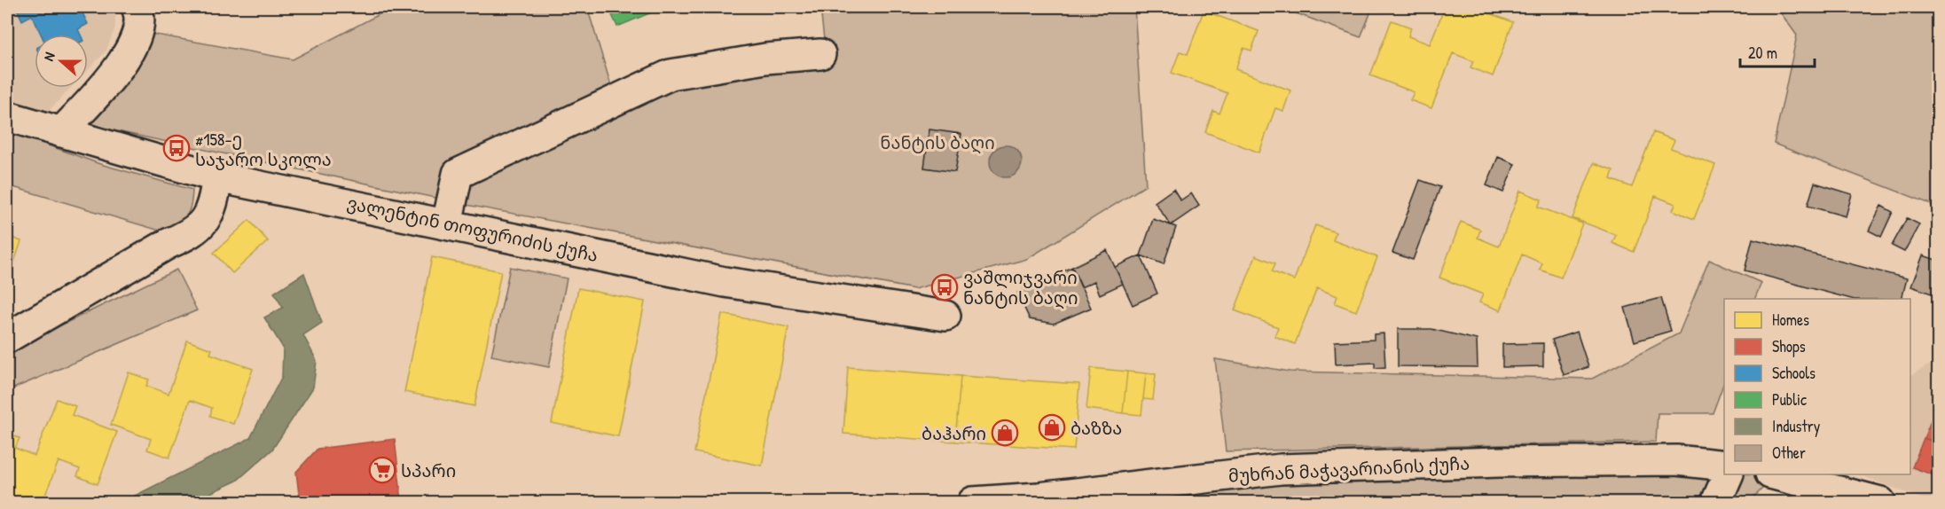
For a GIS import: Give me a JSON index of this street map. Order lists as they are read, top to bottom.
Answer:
{
  "streets": {
    "street": ["ვალენტინ თოფურიძის ქუჩა", "მუხრან მაჭავარიანის ქუჩა"]
  },
  "parks": ["ნანტის ბაღი"],
  "places": {
    "bus stop": ["#158-ე საჯარო სკოლა", "ვაშლიჯვარი ნანტის ბაღი"],
    "shop": ["ბაზზა", "ბაჰარი"],
    "supermarket": ["სპარი"]
  },
  "legend": [
    "Homes",
    "Shops",
    "Schools",
    "Public",
    "Industry",
    "Other"
  ],
  "scale_bar": "20 m",
  "north": "left"
}
